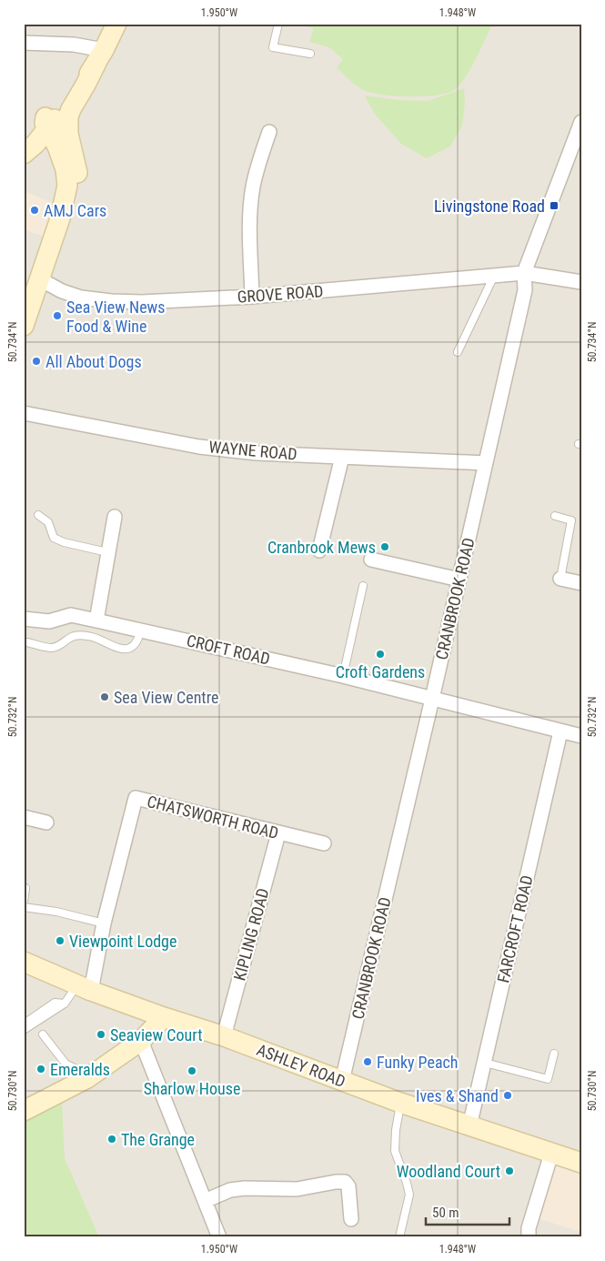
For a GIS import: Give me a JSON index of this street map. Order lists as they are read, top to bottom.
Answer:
{
  "streets": {
    "main road": ["ASHLEY ROAD"],
    "street": [
      "GROVE ROAD",
      "WAYNE ROAD",
      "CRANBROOK ROAD",
      "CROFT ROAD",
      "CHATSWORTH ROAD",
      "FARCROFT ROAD",
      "KIPLING ROAD"
    ]
  },
  "crossings": [
    ["GROVE ROAD", "CRANBROOK ROAD"],
    ["WAYNE ROAD", "CRANBROOK ROAD"],
    ["CRANBROOK ROAD", "CROFT ROAD"],
    ["CRANBROOK ROAD", "ASHLEY ROAD"],
    ["CHATSWORTH ROAD", "KIPLING ROAD"],
    ["CHATSWORTH ROAD", "ASHLEY ROAD"],
    ["FARCROFT ROAD", "ASHLEY ROAD"],
    ["KIPLING ROAD", "ASHLEY ROAD"]
  ],
  "places": {
    "transit": ["Livingstone Road"],
    "other": [
      "AMJ Cars",
      "Sea View News Food & Wine",
      "All About Dogs",
      "Cranbrook Mews",
      "Croft Gardens",
      "Sea View Centre",
      "Viewpoint Lodge",
      "Seaview Court",
      "Funky Peach",
      "Emeralds",
      "Sharlow House",
      "Ives & Shand",
      "The Grange",
      "Woodland Court"
    ]
  },
  "scale_bar": "50 m",
  "coordinates": [
    "1.950°W",
    "1.948°W",
    "50.734°N",
    "50.732°N",
    "50.730°N"
  ]
}
